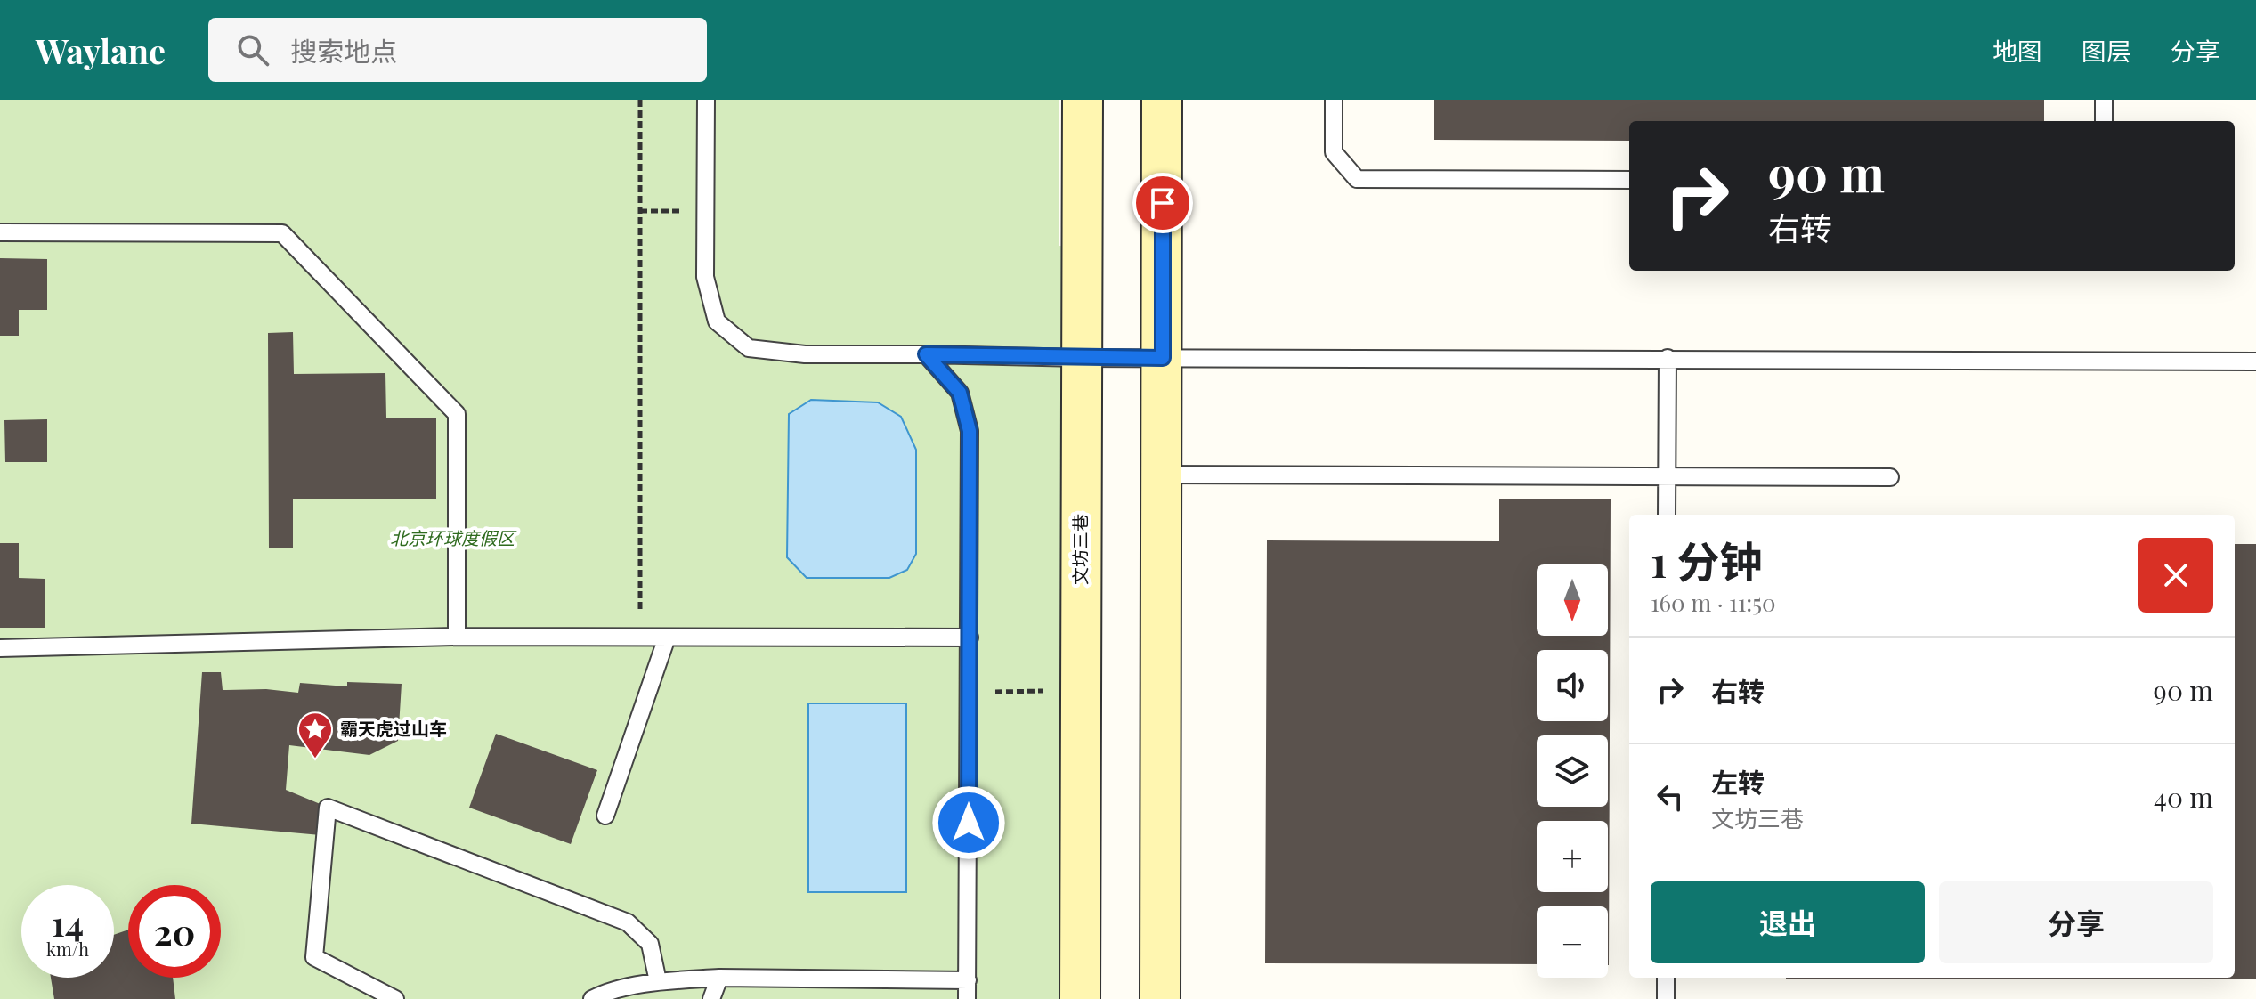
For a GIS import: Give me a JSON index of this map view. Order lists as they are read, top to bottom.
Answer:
{
  "streets": {
    "main road": ["文坊三巷"]
  },
  "parks": ["北京环球度假区"],
  "places": {
    "place": ["霸天虎过山车"]
  },
  "north": "bottom",
  "page": {
    "header": "Waylane",
    "search": "搜索地点",
    "nav": ["地图", "图层", "分享"],
    "turn": ["90 m", "右转"],
    "heading": ["1 分钟", "160 m · 11:50"],
    "map_buttons": ["+", "−"],
    "list": [
      {
        "name": "右转",
        "value": "90 m"
      },
      {
        "name": "左转",
        "note": "文坊三巷",
        "value": "40 m"
      }
    ],
    "buttons": ["退出", "分享"],
    "speed": "14 km/h",
    "limit": "20"
  }
}
